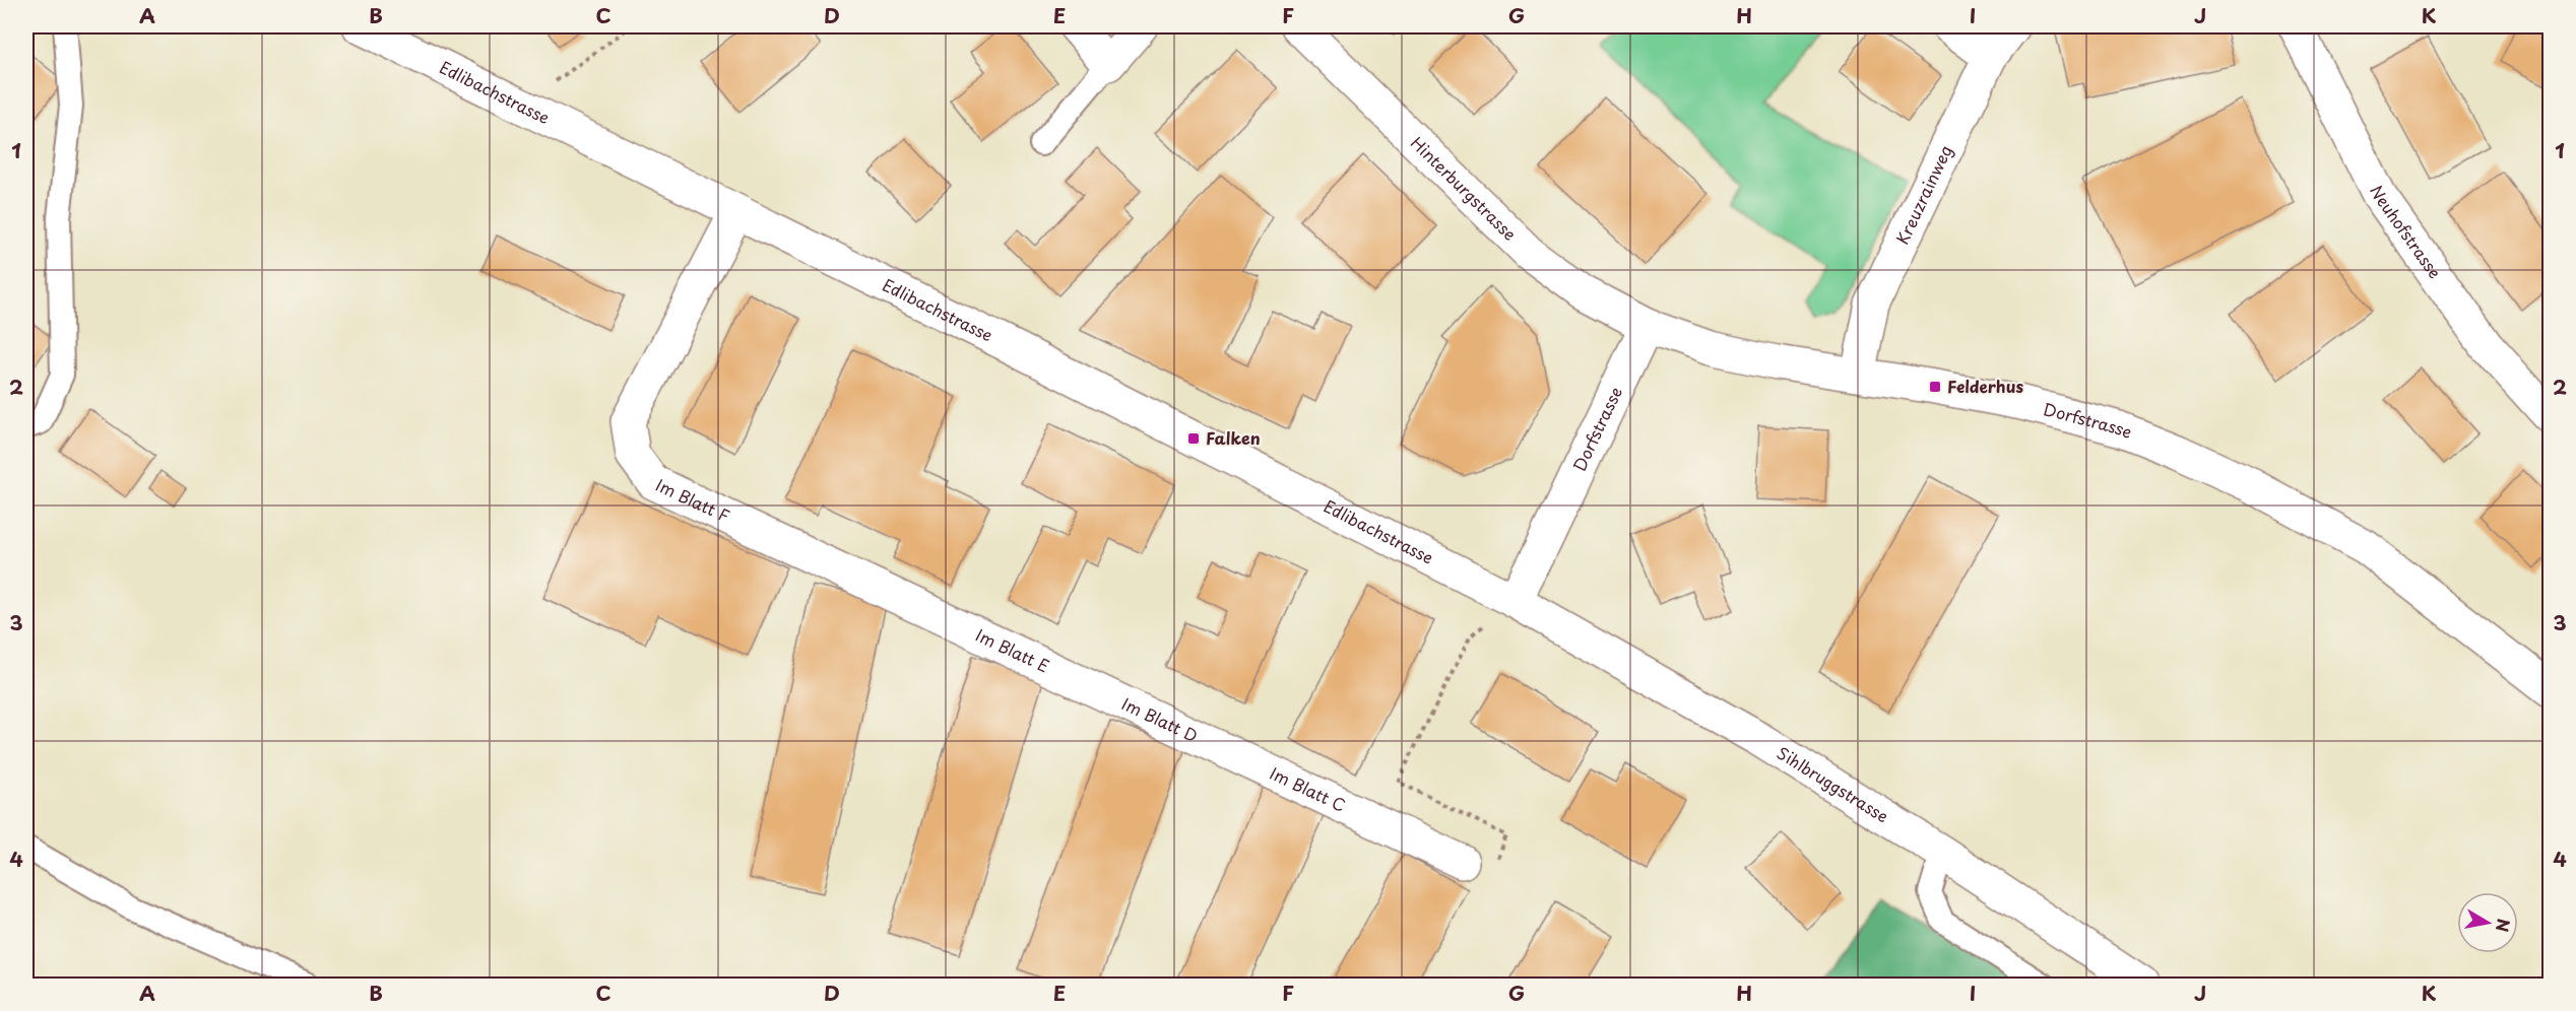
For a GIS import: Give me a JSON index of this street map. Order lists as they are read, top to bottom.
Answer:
{
  "streets": {
    "street": [
      "Edlibachstrasse",
      "Hinterburgstrasse",
      "Kreuzrainweg",
      "Neuhofstrasse",
      "Dorfstrasse",
      "Im Blatt F",
      "Im Blatt E",
      "Im Blatt D",
      "Sihlbruggstrasse",
      "Im Blatt C"
    ]
  },
  "crossings": [
    ["Edlibachstrasse", "Dorfstrasse"],
    ["Edlibachstrasse", "Im Blatt F"],
    ["Edlibachstrasse", "Sihlbruggstrasse"],
    ["Hinterburgstrasse", "Dorfstrasse"],
    ["Kreuzrainweg", "Dorfstrasse"],
    ["Dorfstrasse", "Sihlbruggstrasse"],
    ["Im Blatt F", "Im Blatt E"],
    ["Im Blatt E", "Im Blatt D"],
    ["Im Blatt D", "Im Blatt C"]
  ],
  "places": {
    "transit": ["Felderhus", "Falken"]
  },
  "north": "right",
  "grid": {
    "columns": [
      "A",
      "B",
      "C",
      "D",
      "E",
      "F",
      "G",
      "H",
      "I",
      "J",
      "K"
    ],
    "rows": [
      "1",
      "2",
      "3",
      "4"
    ]
  }
}
